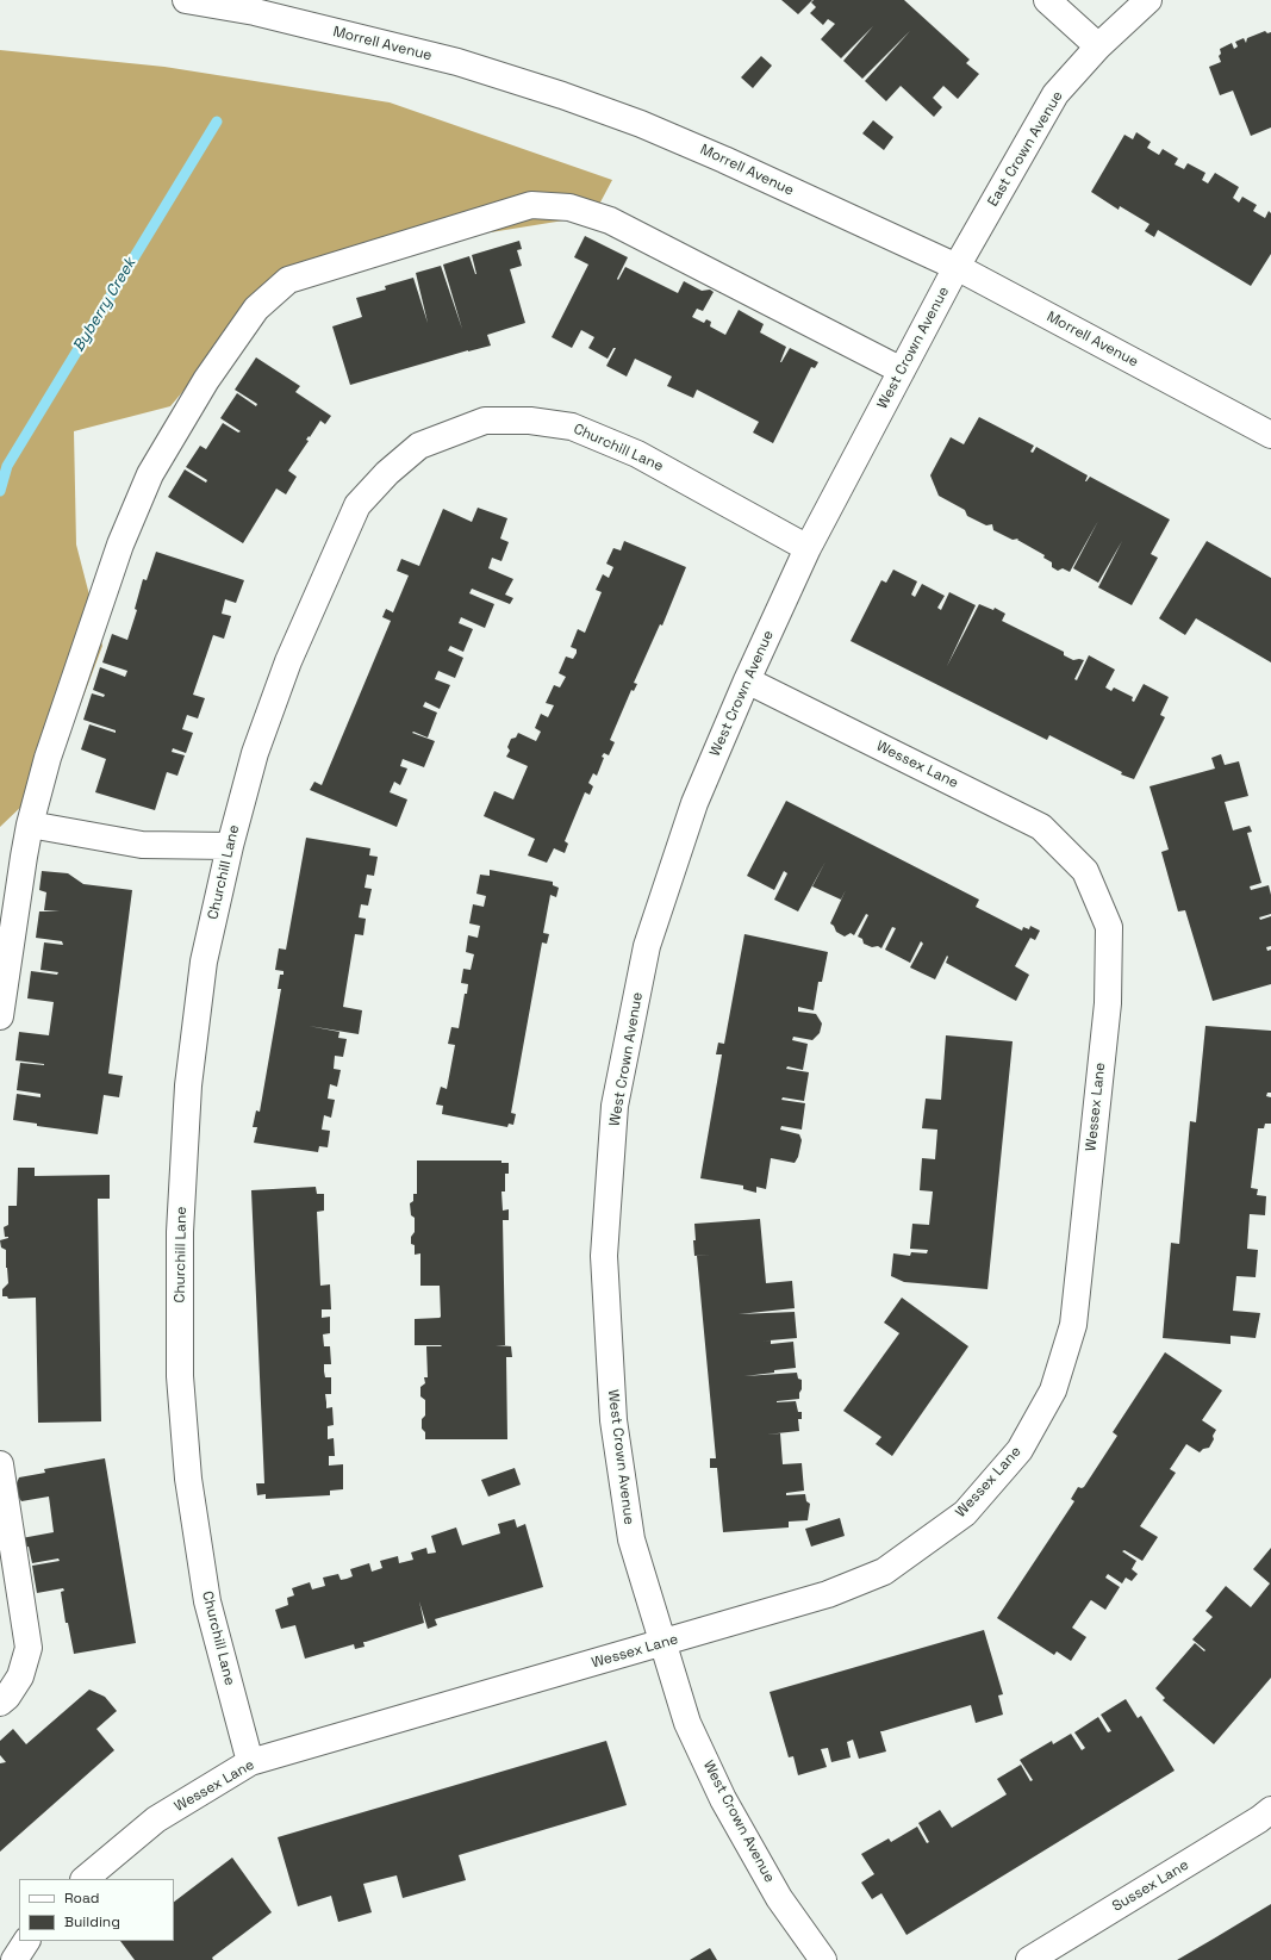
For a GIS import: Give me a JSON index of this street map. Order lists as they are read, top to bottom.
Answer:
{
  "streets": {
    "street": [
      "Morrell Avenue",
      "East Crown Avenue",
      "West Crown Avenue",
      "Churchill Lane",
      "Wessex Lane",
      "Sussex Lane"
    ]
  },
  "crossings": [
    ["Morrell Avenue", "East Crown Avenue"],
    ["Morrell Avenue", "West Crown Avenue"],
    ["East Crown Avenue", "West Crown Avenue"],
    ["West Crown Avenue", "Churchill Lane"],
    ["West Crown Avenue", "Wessex Lane"],
    ["Churchill Lane", "Wessex Lane"]
  ],
  "water": ["Byberry Creek"],
  "legend": ["Road", "Building"]
}
